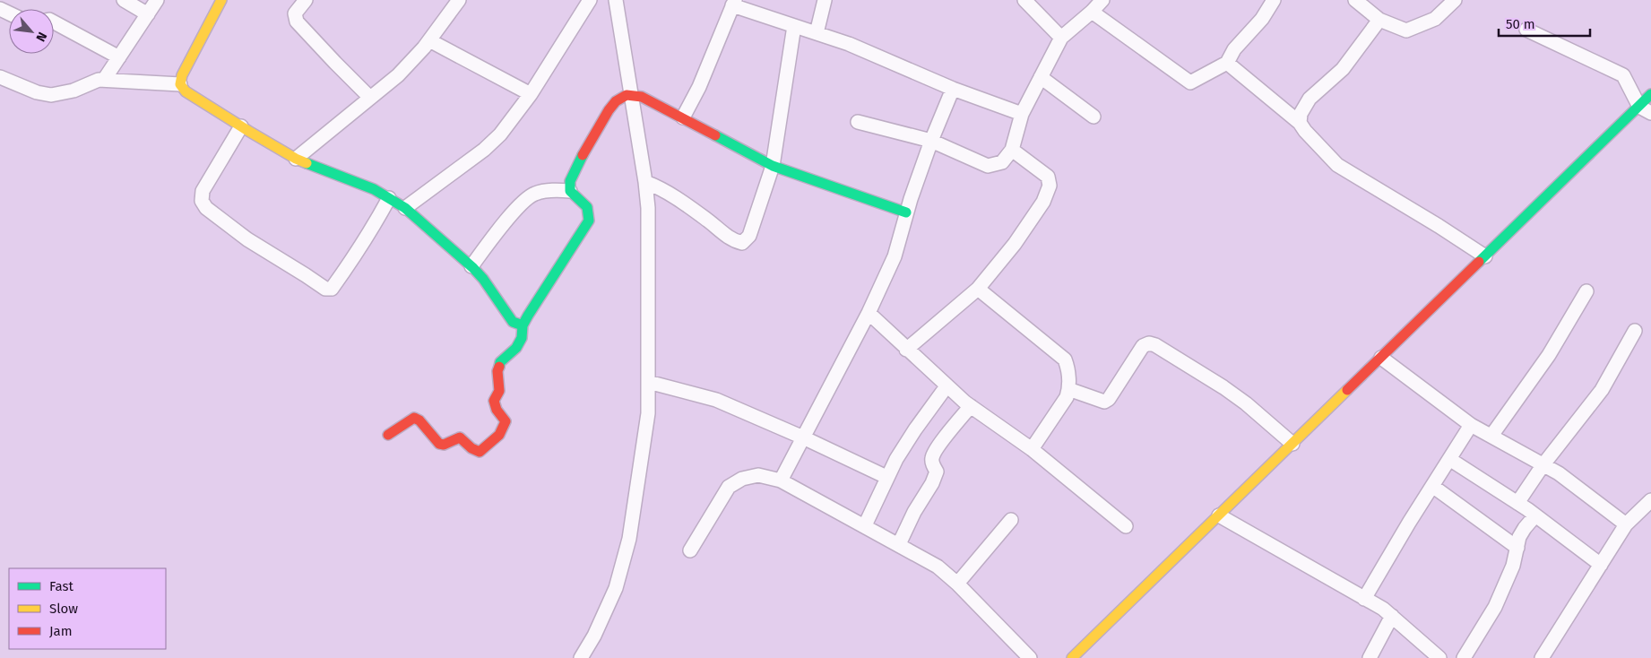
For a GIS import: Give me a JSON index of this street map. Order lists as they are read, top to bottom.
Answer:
{
  "legend": ["Fast", "Slow", "Jam"],
  "scale_bar": "50 m",
  "north": "bottom right"
}
